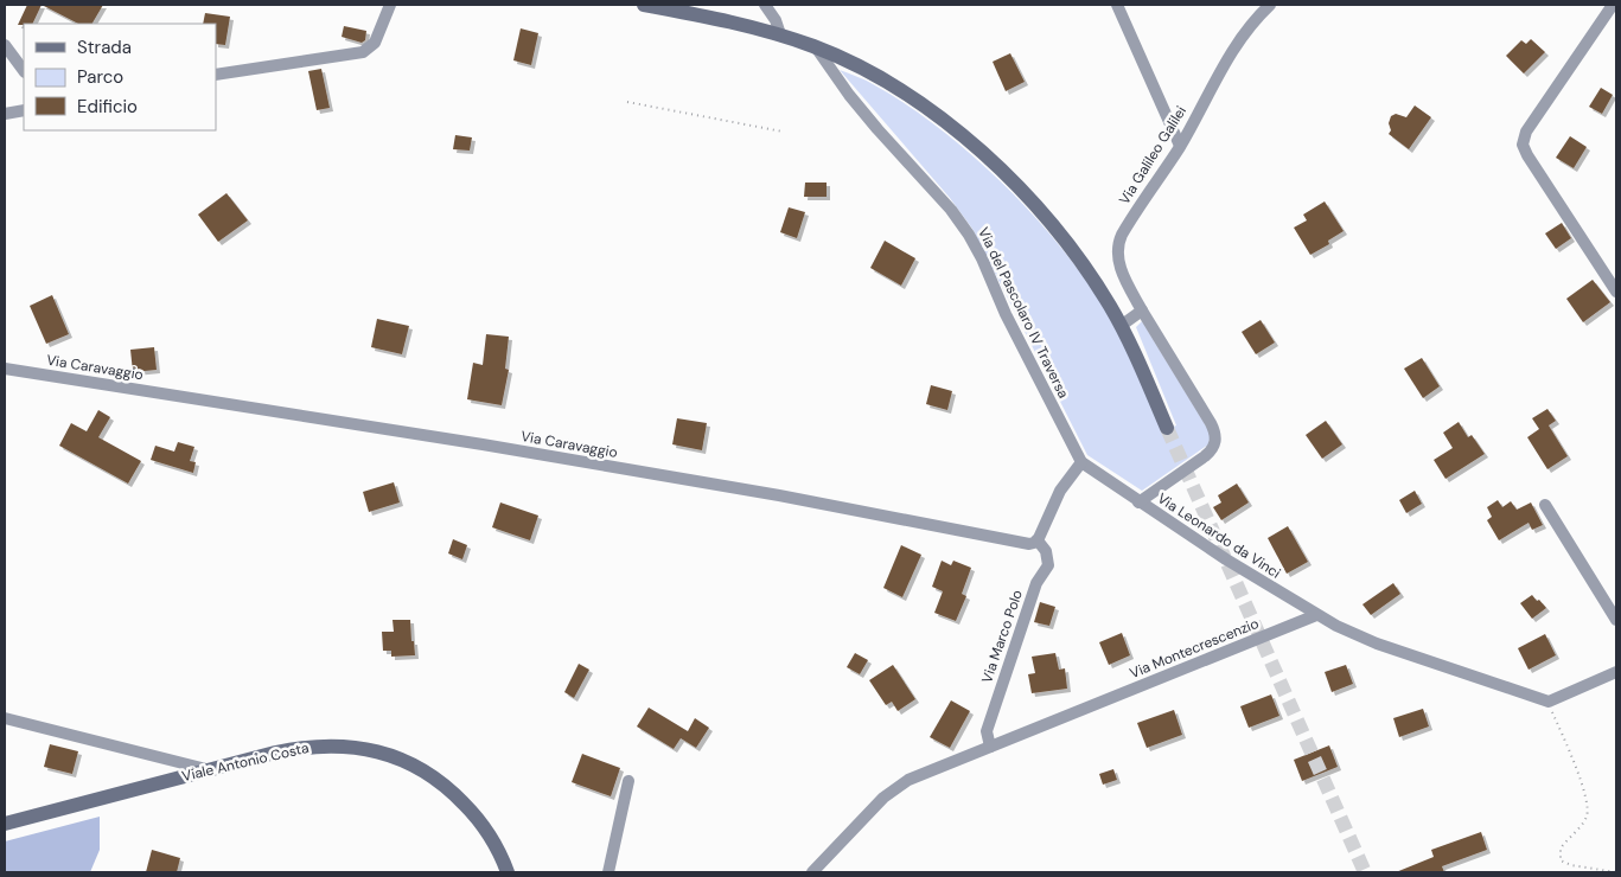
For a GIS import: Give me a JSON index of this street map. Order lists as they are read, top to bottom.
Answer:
{
  "streets": {
    "main road": ["Viale Antonio Costa"],
    "street": [
      "Via Galileo Galilei",
      "Via del Pascolaro IV Traversa",
      "Via Caravaggio",
      "Via Leonardo da Vinci",
      "Via Marco Polo",
      "Via Montecrescenzio"
    ]
  },
  "crossings": [
    ["Via Galileo Galilei", "Via Leonardo da Vinci"],
    ["Via del Pascolaro IV Traversa", "Via Leonardo da Vinci"],
    ["Via Caravaggio", "Via Marco Polo"],
    ["Via Leonardo da Vinci", "Via Montecrescenzio"],
    ["Via Marco Polo", "Via Montecrescenzio"]
  ],
  "legend": ["Strada", "Parco", "Edificio"]
}
